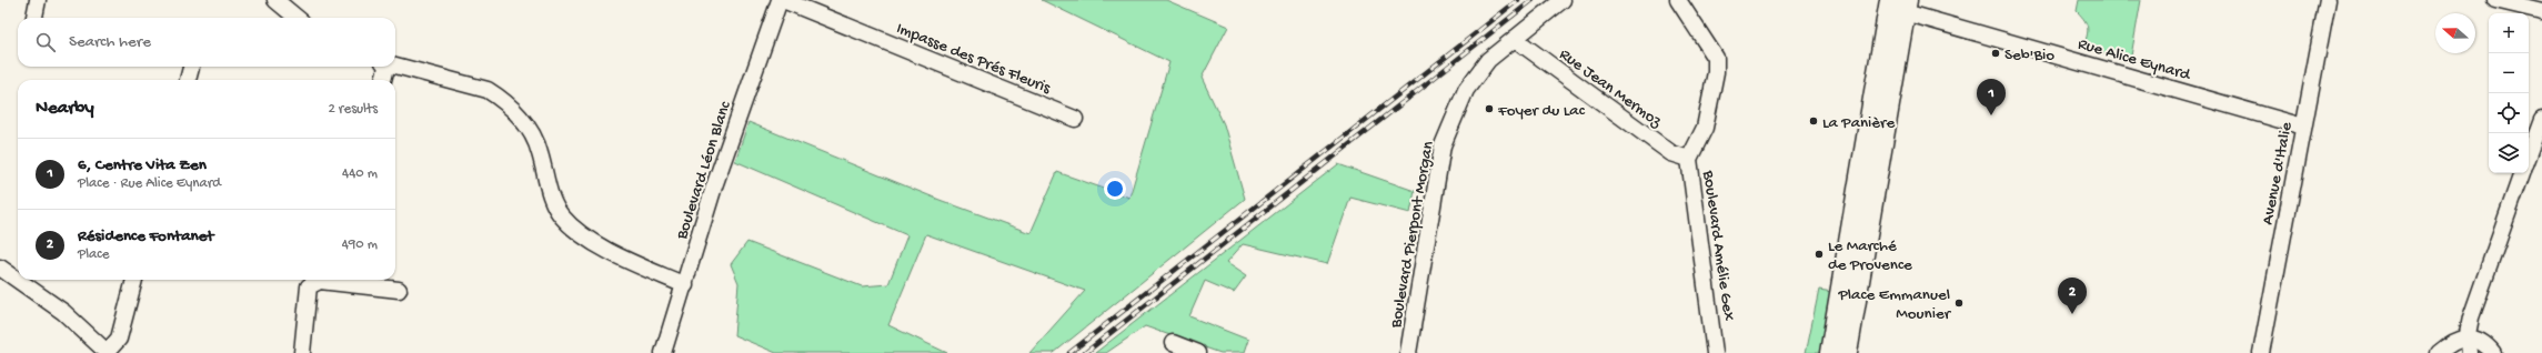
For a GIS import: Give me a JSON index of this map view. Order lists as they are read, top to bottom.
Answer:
{
  "streets": {
    "street": [
      "Impasse des Prés Fleuris",
      "Rue Alice Eynard",
      "Rue Jean Mermoz",
      "Boulevard Léon Blanc",
      "Avenue d'Italie",
      "Boulevard Pierpont Morgan",
      "Boulevard Amélie Gex"
    ]
  },
  "crossings": [
    ["Rue Alice Eynard", "Avenue d'Italie"],
    ["Rue Jean Mermoz", "Boulevard Pierpont Morgan"],
    ["Rue Jean Mermoz", "Boulevard Amélie Gex"]
  ],
  "places": [
    "Seb'Bio",
    "Foyer du Lac",
    "La Panière",
    "Le Marché de Provence",
    "Place Emmanuel Mounier"
  ],
  "north": "left",
  "page": {
    "map_buttons": ["+", "−"],
    "search": "Search here",
    "pins": ["1", "2"],
    "heading": ["Nearby", "2 results"],
    "list": [
      {
        "mark": "1",
        "name": "6, Centre Vita Zen",
        "note": "Place · Rue Alice Eynard",
        "value": "440 m"
      },
      {
        "mark": "2",
        "name": "Résidence Fontanet",
        "note": "Place",
        "value": "490 m"
      }
    ]
  }
}
